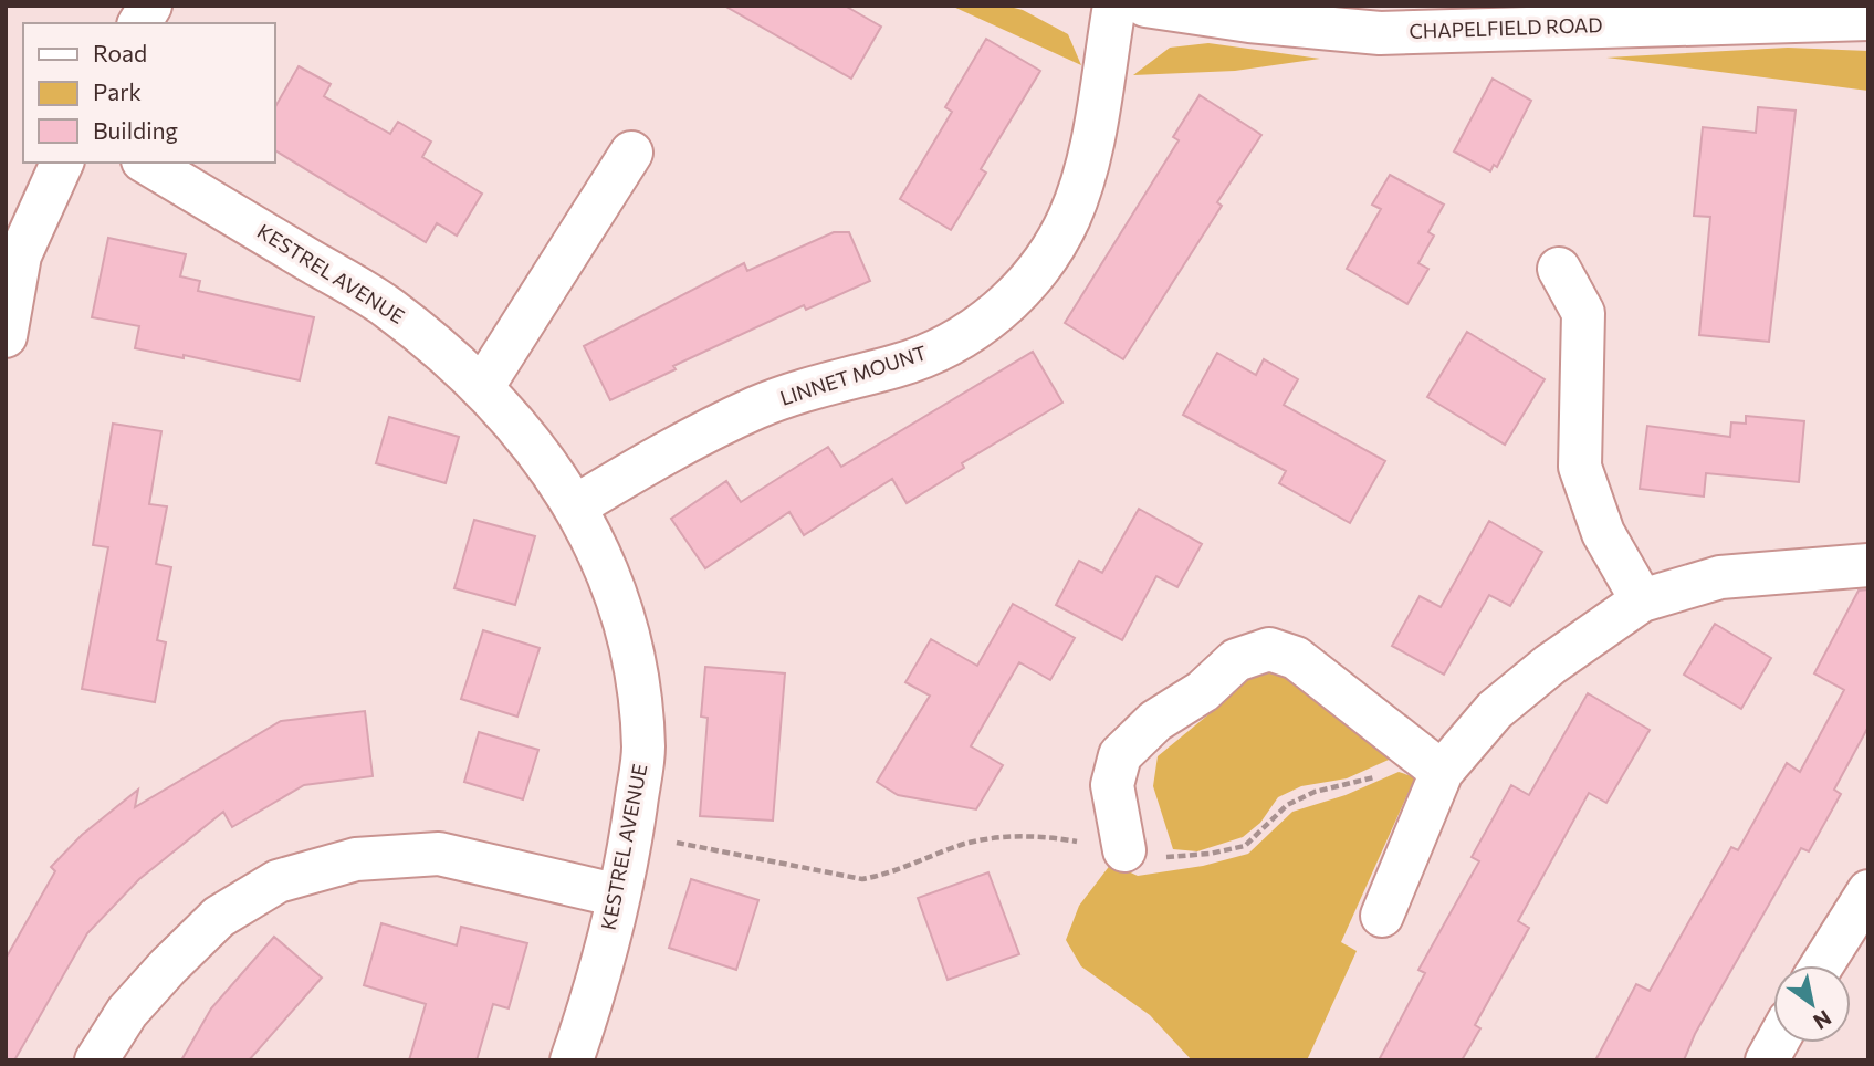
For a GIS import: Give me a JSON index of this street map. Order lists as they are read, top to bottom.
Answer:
{
  "streets": {
    "street": ["CHAPELFIELD ROAD", "KESTREL AVENUE", "LINNET MOUNT"]
  },
  "crossings": [
    ["KESTREL AVENUE", "LINNET MOUNT"]
  ],
  "legend": ["Road", "Park", "Building"],
  "north": "bottom right"
}
